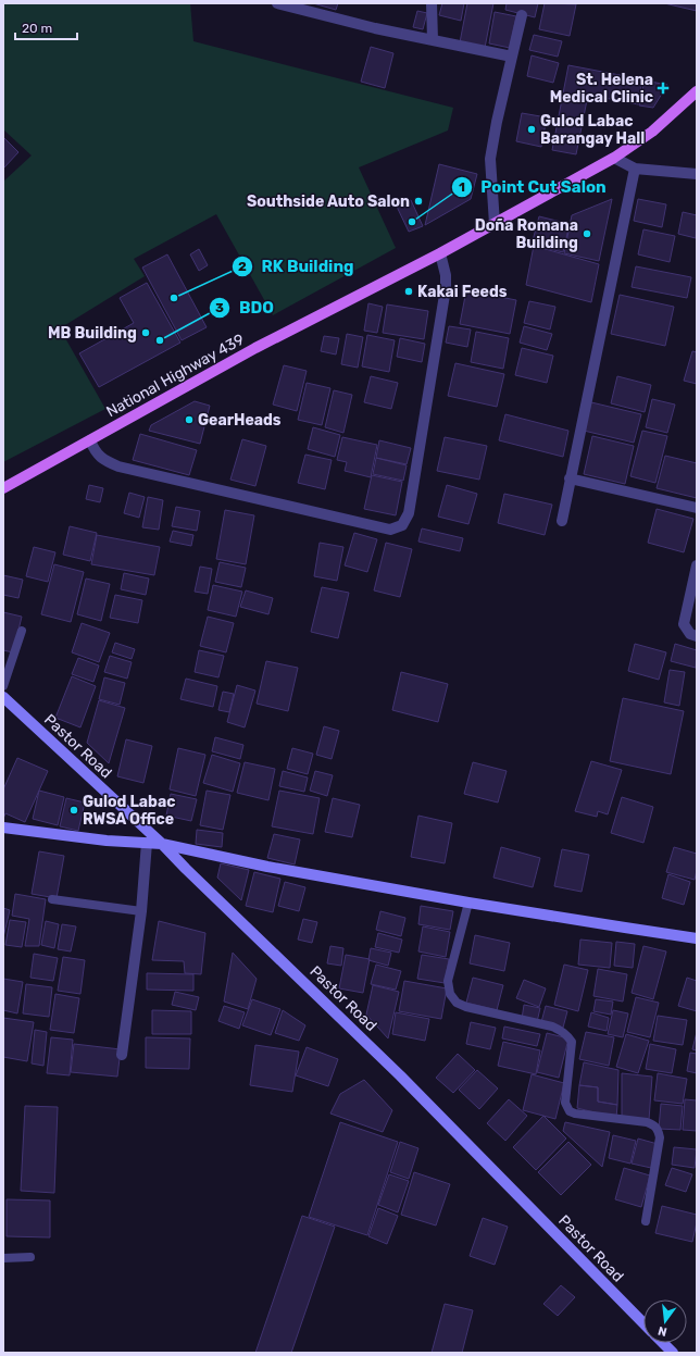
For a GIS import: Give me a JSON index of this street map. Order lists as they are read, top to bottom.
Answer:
{
  "streets": {
    "main road": ["National Highway 439", "Pastor Road"]
  },
  "places": {
    "health": ["St. Helena Medical Clinic"],
    "other": [
      "Gulod Labac Barangay Hall",
      "Southside Auto Salon",
      "Point Cut Salon",
      "Doña Romana Building",
      "Kakai Feeds",
      "RK Building",
      "MB Building",
      "BDO",
      "GearHeads",
      "Gulod Labac RWSA Office"
    ]
  },
  "scale_bar": "20 m",
  "north": "bottom"
}
